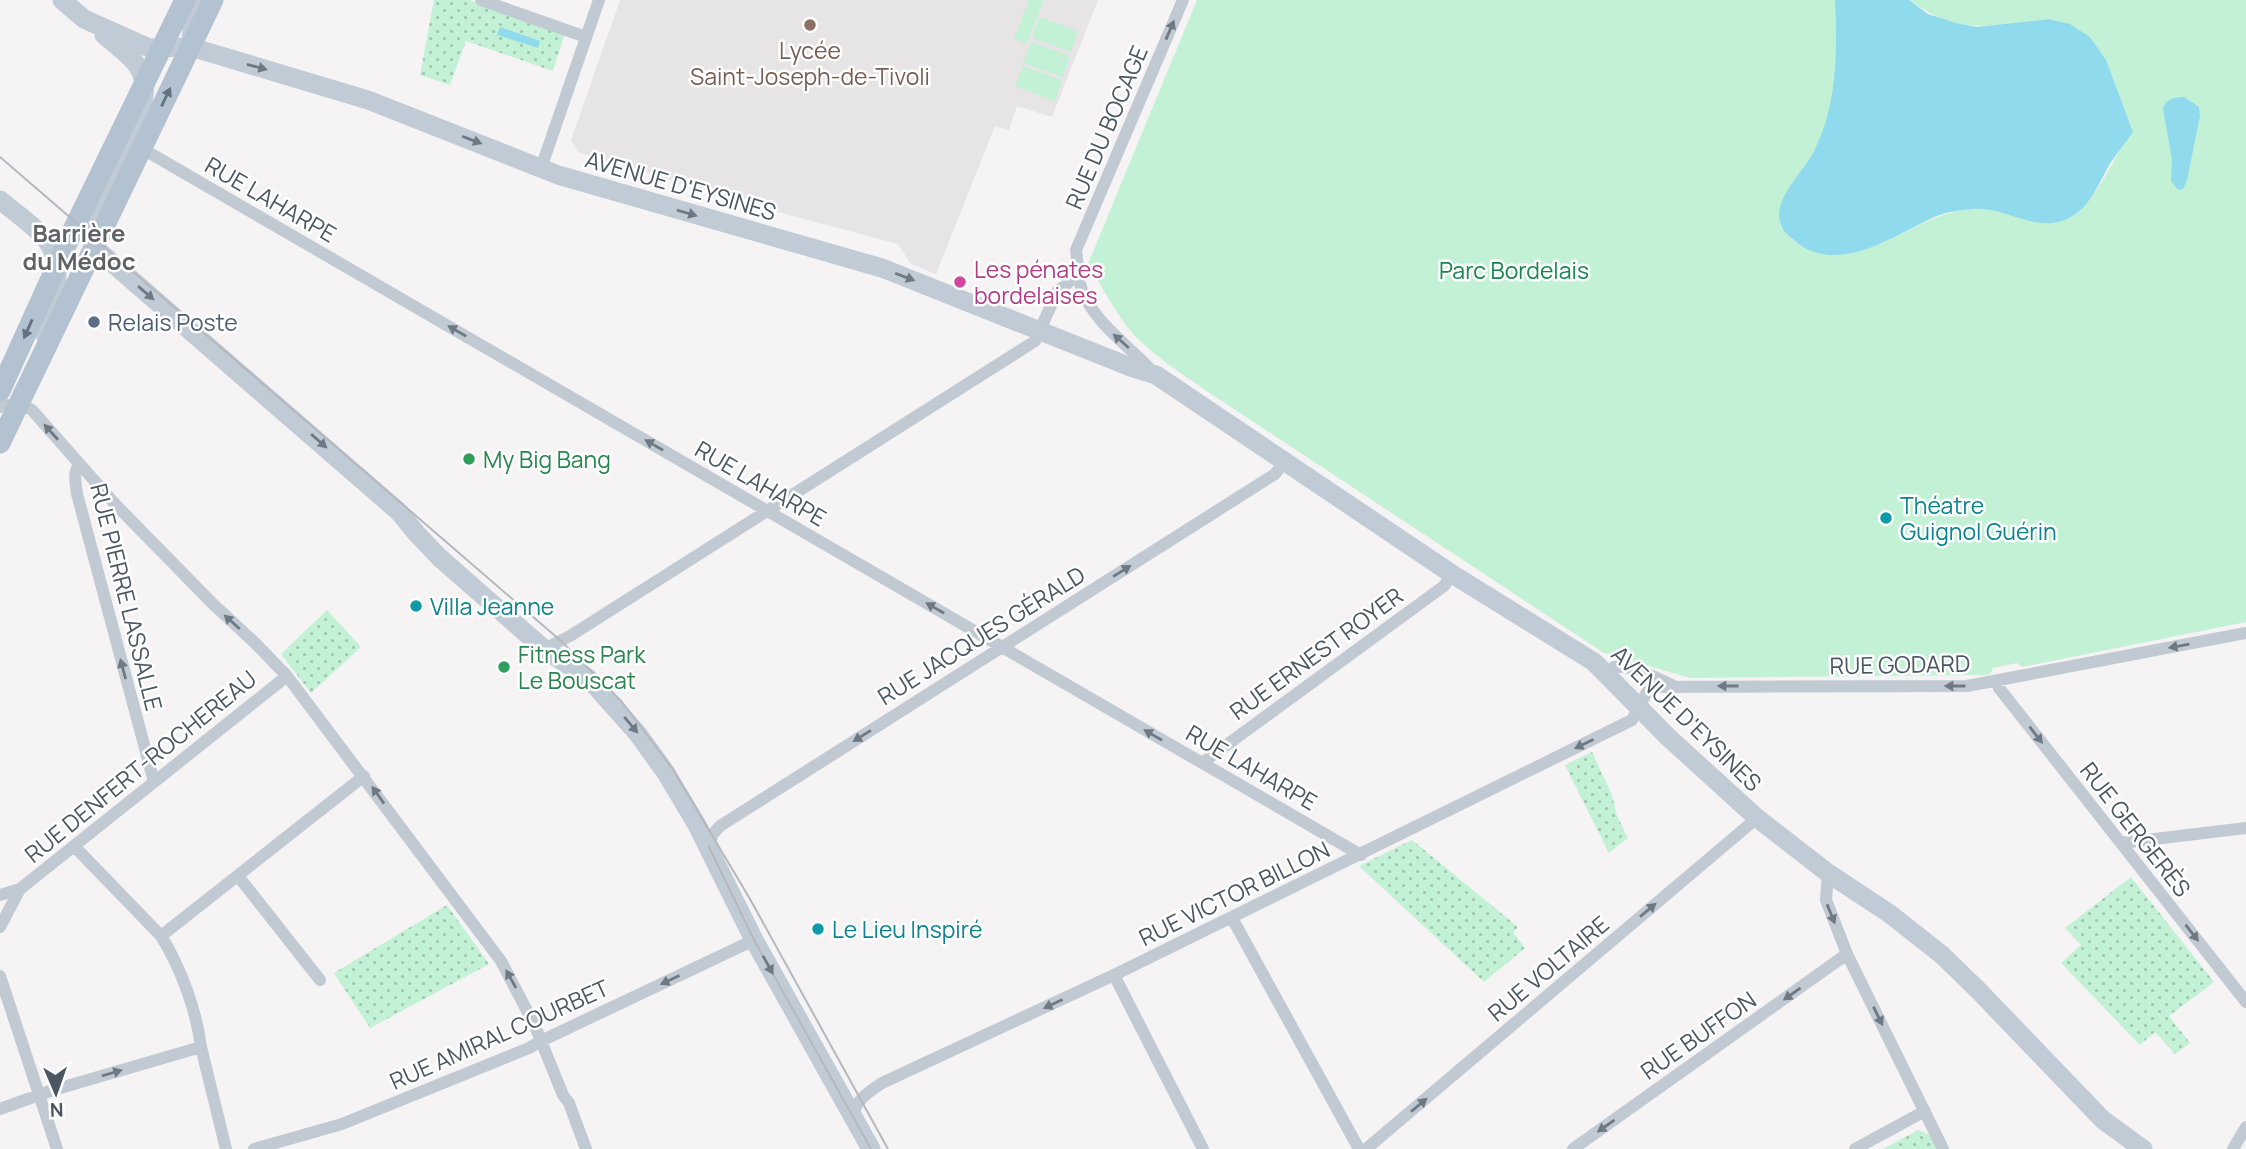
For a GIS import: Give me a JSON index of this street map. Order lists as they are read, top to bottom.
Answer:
{
  "streets": {
    "street": [
      "RUE DU BOCAGE",
      "AVENUE D'EYSINES",
      "RUE LAHARPE",
      "RUE PIERRE LASSALLE",
      "RUE JACQUES GÉRALD",
      "RUE ERNEST ROYER",
      "RUE GODARD",
      "RUE DENFERT-ROCHEREAU",
      "RUE GERGERÈS",
      "RUE VICTOR BILLON",
      "RUE VOLTAIRE",
      "RUE AMIRAL COURBET",
      "RUE BUFFON"
    ]
  },
  "crossings": [
    ["RUE DU BOCAGE", "AVENUE D'EYSINES"],
    ["AVENUE D'EYSINES", "RUE JACQUES GÉRALD"],
    ["AVENUE D'EYSINES", "RUE ERNEST ROYER"],
    ["AVENUE D'EYSINES", "RUE VICTOR BILLON"],
    ["AVENUE D'EYSINES", "RUE VOLTAIRE"],
    ["RUE LAHARPE", "RUE JACQUES GÉRALD"],
    ["RUE LAHARPE", "RUE ERNEST ROYER"],
    ["RUE LAHARPE", "RUE VICTOR BILLON"],
    ["RUE PIERRE LASSALLE", "RUE DENFERT-ROCHEREAU"],
    ["RUE GODARD", "RUE GERGERÈS"],
    ["RUE GODARD", "RUE VICTOR BILLON"]
  ],
  "one_way": [
    "RUE DU BOCAGE",
    "RUE LAHARPE",
    "RUE PIERRE LASSALLE",
    "RUE GODARD",
    "RUE GERGERÈS",
    "RUE VICTOR BILLON",
    "RUE VOLTAIRE",
    "RUE AMIRAL COURBET",
    "RUE BUFFON"
  ],
  "districts": ["Barrière du Médoc"],
  "parks": ["Parc Bordelais"],
  "places": [
    "Lycée Saint-Joseph-de-Tivoli",
    "Les pénates bordelaises",
    "Relais Poste",
    "My Big Bang",
    "Théatre Guignol Guérin",
    "Villa Jeanne",
    "Fitness Park Le Bouscat",
    "Le Lieu Inspiré"
  ],
  "north": "bottom"
}
